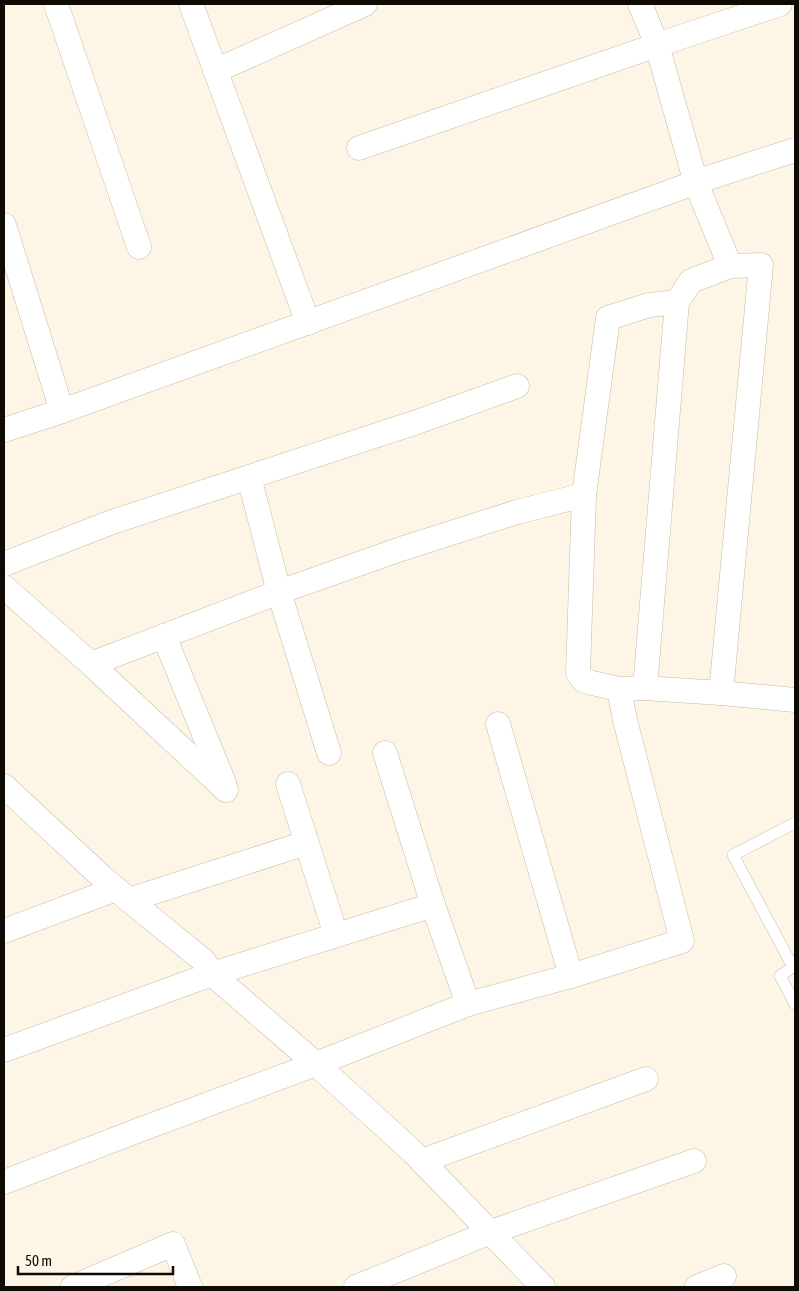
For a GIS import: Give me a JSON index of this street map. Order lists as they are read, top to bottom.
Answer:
{
  "scale_bar": "50 m"
}
